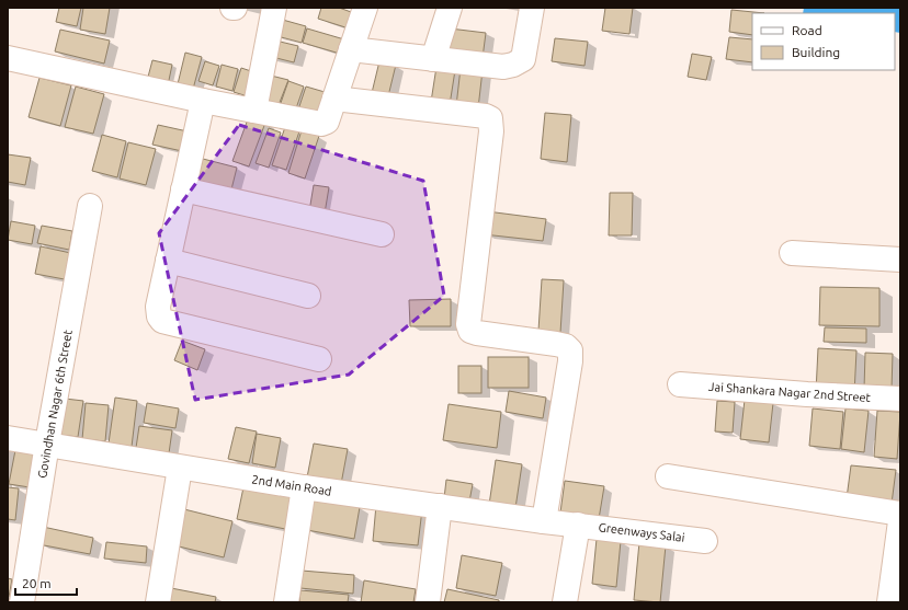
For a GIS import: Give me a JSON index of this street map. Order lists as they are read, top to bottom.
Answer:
{
  "streets": {
    "street": [
      "Jai Shankara Nagar 2nd Street",
      "Govindhan Nagar 6th Street",
      "2nd Main Road",
      "Greenways Salai"
    ]
  },
  "crossings": [
    ["Govindhan Nagar 6th Street", "2nd Main Road"],
    ["2nd Main Road", "Greenways Salai"]
  ],
  "legend": ["Road", "Building"],
  "scale_bar": "20 m"
}
